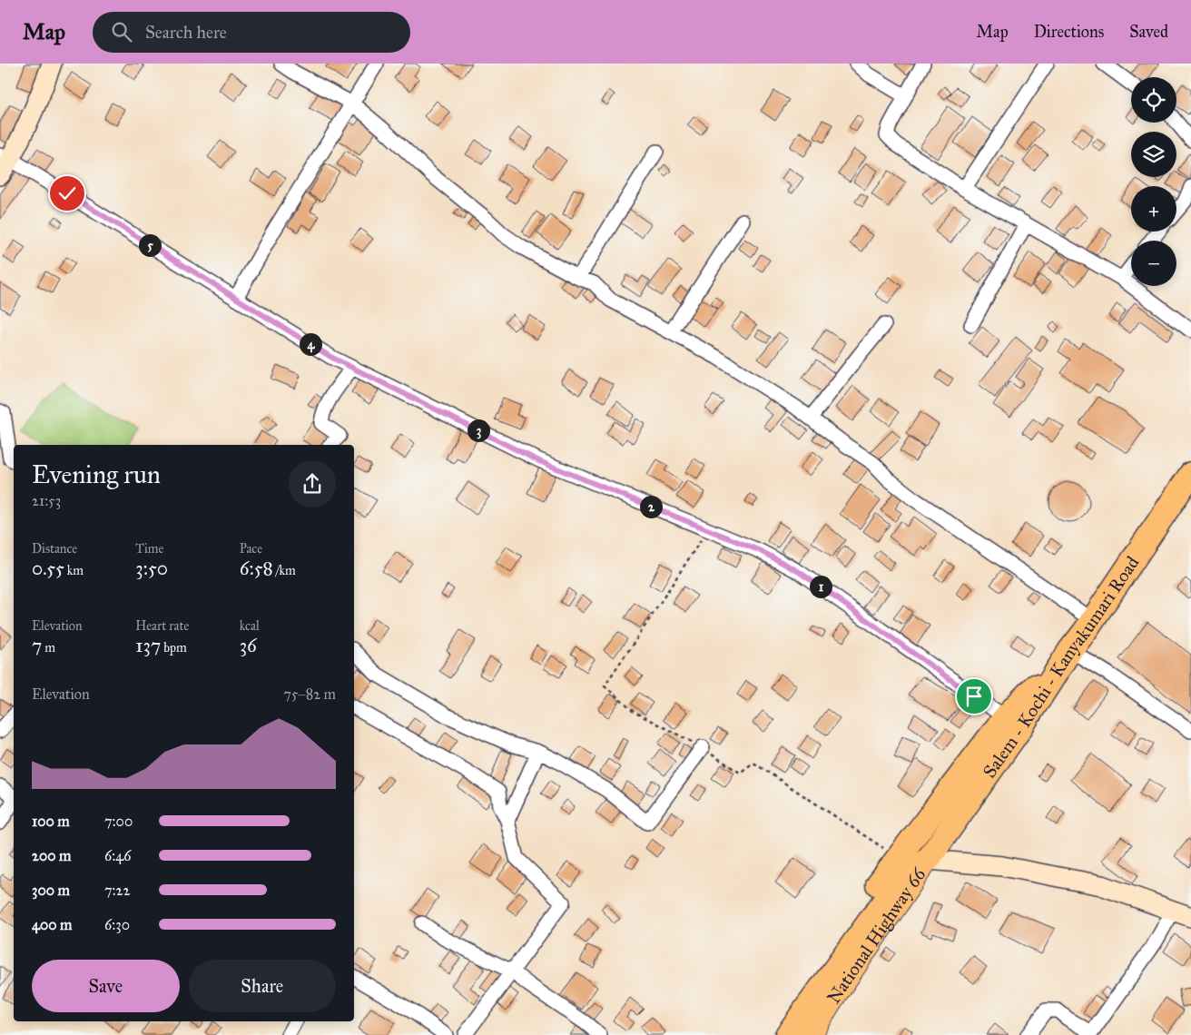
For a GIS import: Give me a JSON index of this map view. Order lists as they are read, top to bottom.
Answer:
{
  "streets": {
    "highway": ["Salem - Kochi - Kanyakumari Road"],
    "main road": ["National Highway 66"]
  },
  "crossings": [
    ["Salem - Kochi - Kanyakumari Road", "National Highway 66"]
  ],
  "page": {
    "header": "Map",
    "search": "Search here",
    "nav": ["Map", "Directions", "Saved"],
    "map_buttons": ["+", "−"],
    "pins": [
      "5",
      "4",
      "3",
      "2",
      "1"
    ],
    "heading": ["Evening run", "21:53"],
    "stats": [
      ["Distance", "0.55 km"],
      ["Time", "3:50"],
      ["Pace", "6:58 /km"],
      ["Elevation", "7 m"],
      ["Heart rate", "137 bpm"],
      ["kcal", "36"]
    ],
    "chart": ["Elevation", "75–82 m"],
    "list": [
      {
        "name": "100 m",
        "note": "7:00"
      },
      {
        "name": "200 m",
        "note": "6:46"
      },
      {
        "name": "300 m",
        "note": "7:22"
      },
      {
        "name": "400 m",
        "note": "6:30"
      }
    ],
    "buttons": ["Save", "Share"]
  }
}
